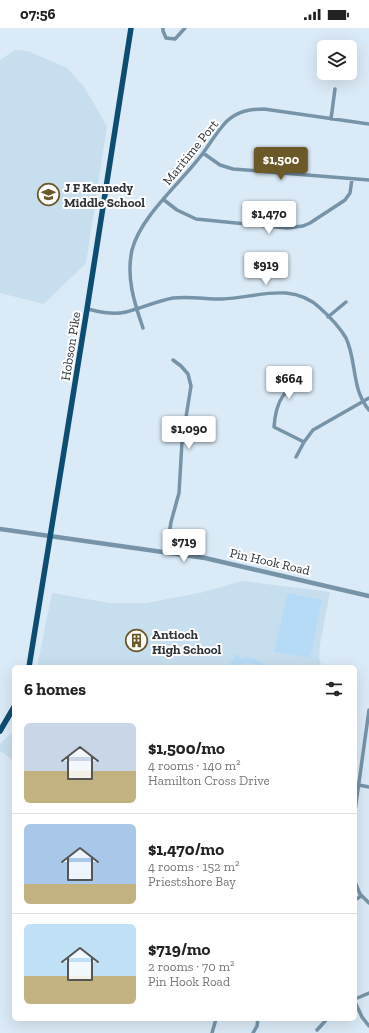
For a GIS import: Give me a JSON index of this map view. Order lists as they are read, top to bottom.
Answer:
{
  "streets": {
    "main road": ["Hobson Pike"],
    "street": ["Maritime Port", "Pin Hook Road"]
  },
  "crossings": [
    ["Hobson Pike", "Pin Hook Road"]
  ],
  "places": {
    "school or university": ["J F Kennedy Middle School"],
    "building": ["Antioch High School"]
  },
  "page": {
    "status": "07:56",
    "price": [
      "$1,500",
      "$1,470",
      "$919",
      "$664",
      "$1,090",
      "$719"
    ],
    "heading": "6 homes",
    "list": [
      {
        "name": "$1,500/mo",
        "note": "4 rooms · 140 m² · Hamilton Cross Drive"
      },
      {
        "name": "$1,470/mo",
        "note": "4 rooms · 152 m² · Priestshore Bay"
      },
      {
        "name": "$719/mo",
        "note": "2 rooms · 70 m² · Pin Hook Road"
      }
    ]
  }
}
